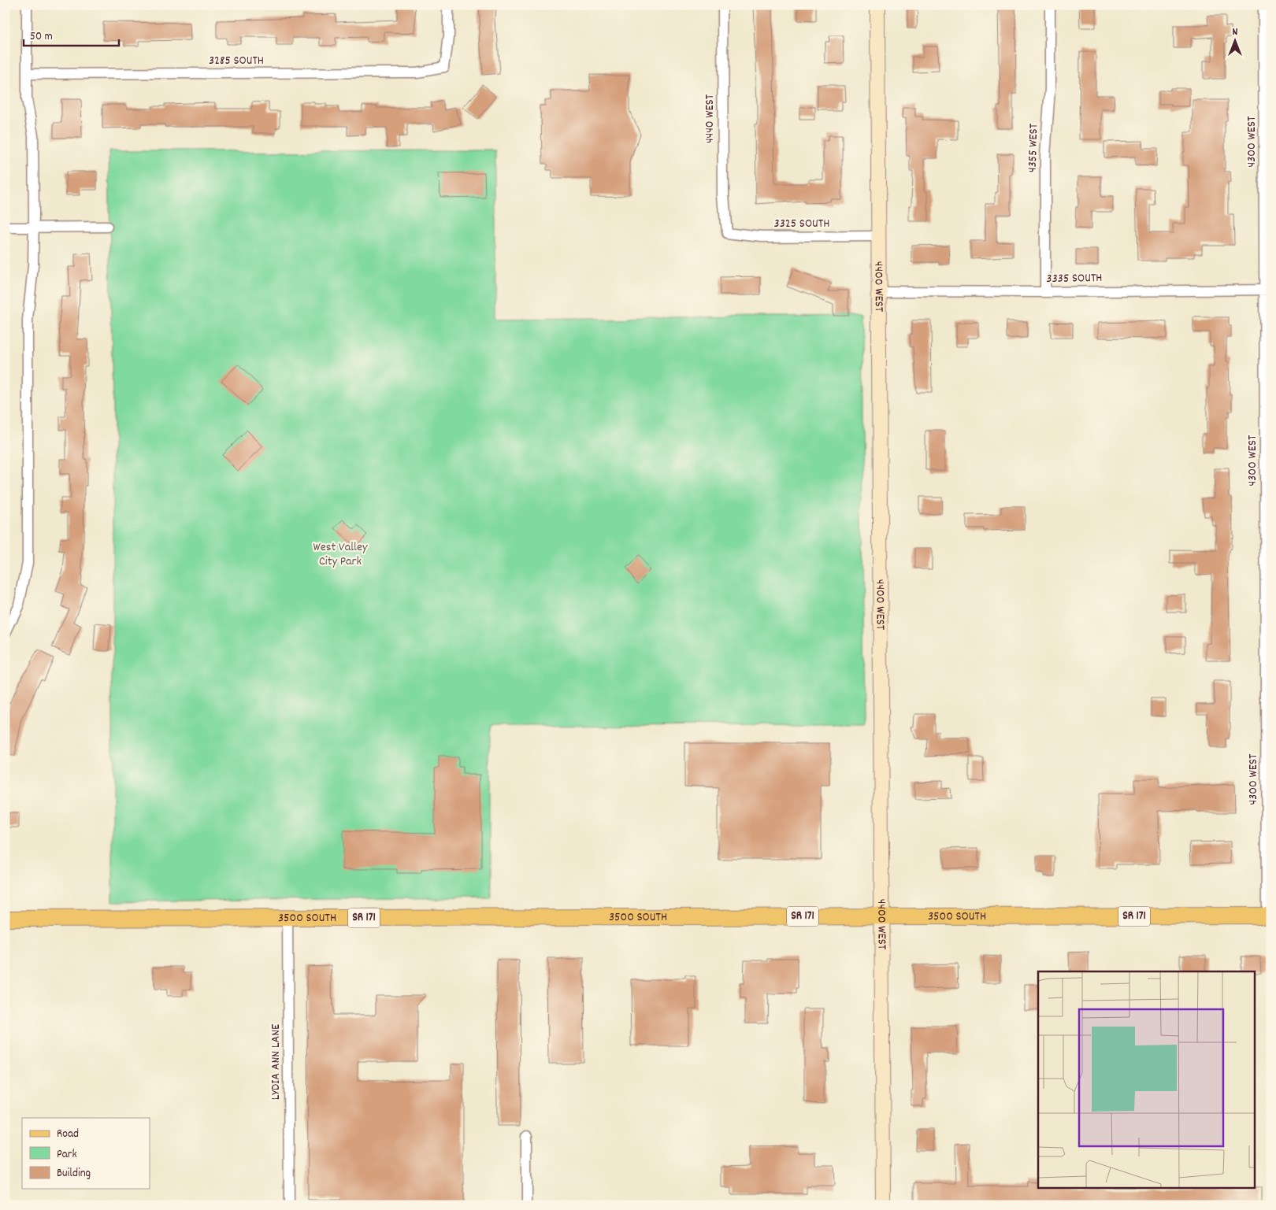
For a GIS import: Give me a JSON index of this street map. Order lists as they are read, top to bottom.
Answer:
{
  "streets": {
    "main road": ["SR 171", "3500 SOUTH"],
    "street": [
      "3285 SOUTH",
      "4440 WEST",
      "4300 WEST",
      "4355 WEST",
      "3325 SOUTH",
      "3335 SOUTH",
      "4400 WEST",
      "LYDIA ANN LANE"
    ]
  },
  "crossings": [
    ["4440 WEST", "3325 SOUTH"],
    ["4300 WEST", "3335 SOUTH"],
    ["4300 WEST", "3500 SOUTH"],
    ["4355 WEST", "3335 SOUTH"],
    ["3325 SOUTH", "4400 WEST"],
    ["3335 SOUTH", "4400 WEST"],
    ["4400 WEST", "3500 SOUTH"],
    ["3500 SOUTH", "LYDIA ANN LANE"]
  ],
  "parks": ["West Valley City Park"],
  "legend": ["Road", "Park", "Building"],
  "scale_bar": "50 m",
  "north": "top"
}
